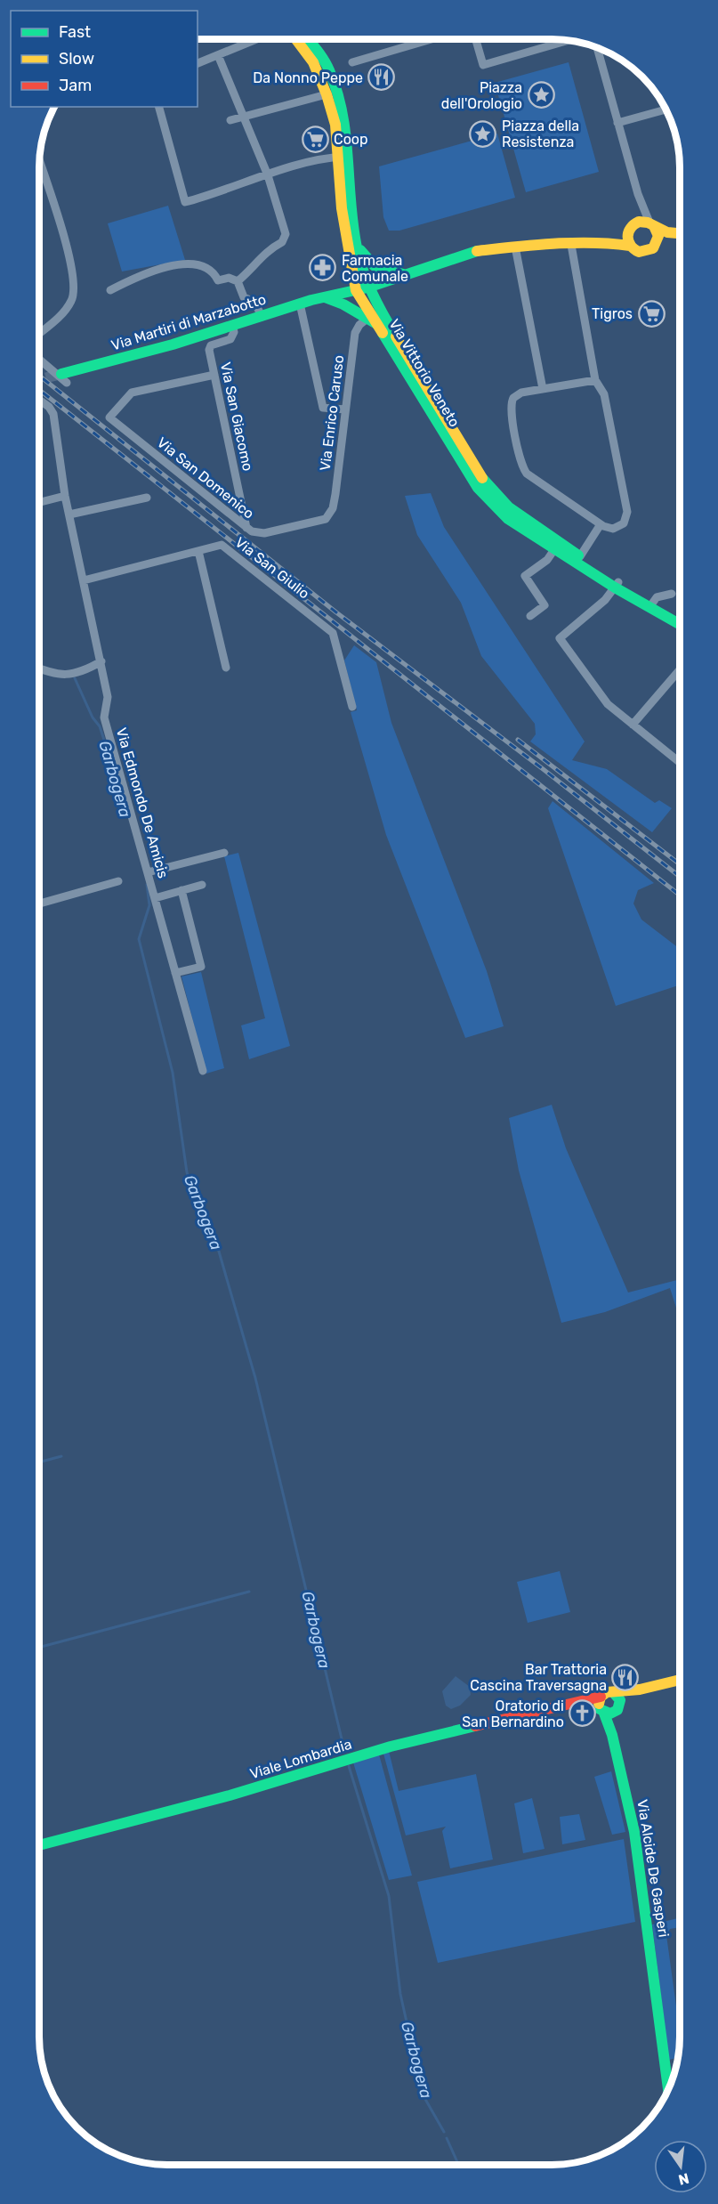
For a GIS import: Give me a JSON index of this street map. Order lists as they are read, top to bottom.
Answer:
{
  "streets": {
    "street": [
      "Via Martiri di Marzabotto",
      "Via Vittorio Veneto",
      "Via Enrico Caruso",
      "Via San Giacomo",
      "Via San Domenico",
      "Via San Giulio",
      "Via Edmondo De Amicis",
      "Viale Lombardia",
      "Via Alcide De Gasperi"
    ]
  },
  "crossings": [
    ["Via Martiri di Marzabotto", "Via Vittorio Veneto"],
    ["Via Martiri di Marzabotto", "Via San Giacomo"],
    ["Via Vittorio Veneto", "Via Enrico Caruso"],
    ["Via Enrico Caruso", "Via San Domenico"],
    ["Via San Giacomo", "Via San Domenico"],
    ["Via San Giulio", "Via Edmondo De Amicis"],
    ["Viale Lombardia", "Via Alcide De Gasperi"]
  ],
  "water": ["Garbogera"],
  "places": {
    "restaurant": ["Da Nonno Peppe", "Bar Trattoria Cascina Traversagna"],
    "place": ["Piazza dell'Orologio", "Piazza della Resistenza"],
    "supermarket": ["Coop", "Tigros"],
    "pharmacy": ["Farmacia Comunale"],
    "church": ["Oratorio di San Bernardino"]
  },
  "legend": ["Fast", "Slow", "Jam"],
  "north": "bottom"
}
